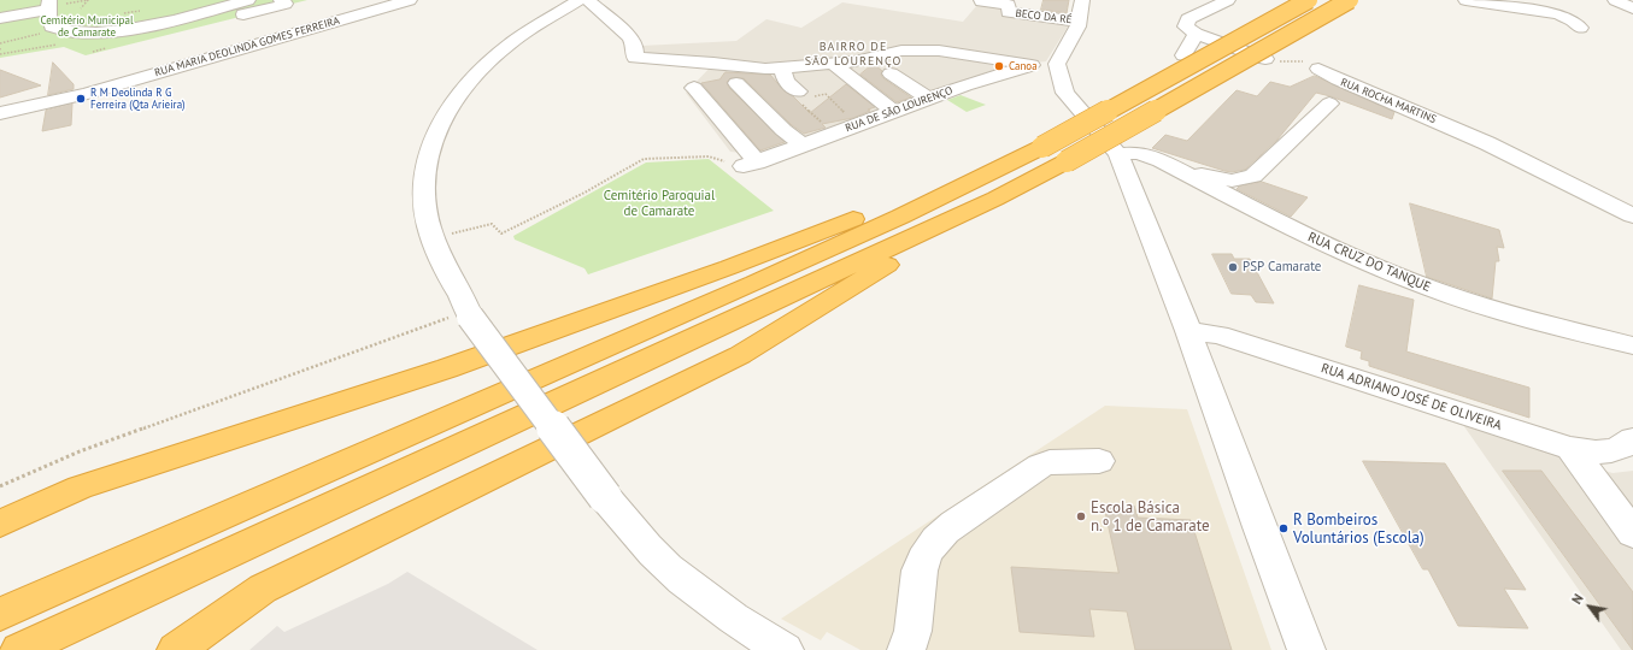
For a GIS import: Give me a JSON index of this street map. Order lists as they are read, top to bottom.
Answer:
{
  "streets": {
    "street": [
      "BECO DA RÉ",
      "RUA MARIA DEOLINDA GOMES FERREIRA",
      "RUA ROCHA MARTINS",
      "RUA DE SÃO LOURENÇO",
      "RUA CRUZ DO TANQUE",
      "RUA ADRIANO JOSÉ DE OLIVEIRA"
    ]
  },
  "districts": ["BAIRRO DE SÃO LOURENÇO"],
  "parks": ["Cemitério Municipal de Camarate", "Cemitério Paroquial de Camarate"],
  "places": [
    "Canoa",
    "R M Deolinda R G Ferreira (Qta Arieira)",
    "PSP Camarate",
    "Escola Básica n.º 1 de Camarate",
    "R Bombeiros Voluntários (Escola)"
  ],
  "north": "top left"
}
